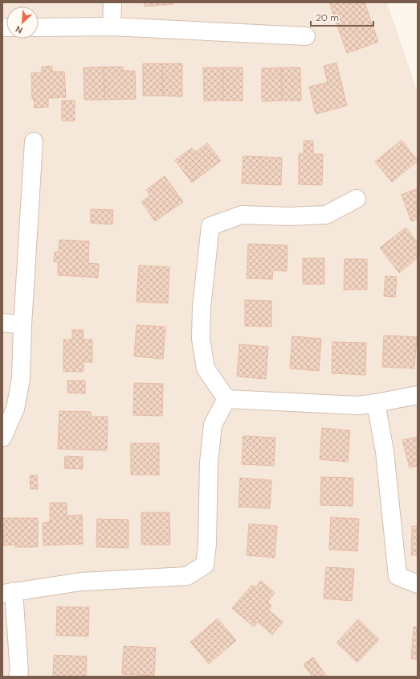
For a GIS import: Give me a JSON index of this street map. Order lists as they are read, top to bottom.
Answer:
{
  "scale_bar": "20 m",
  "north": "bottom left"
}
